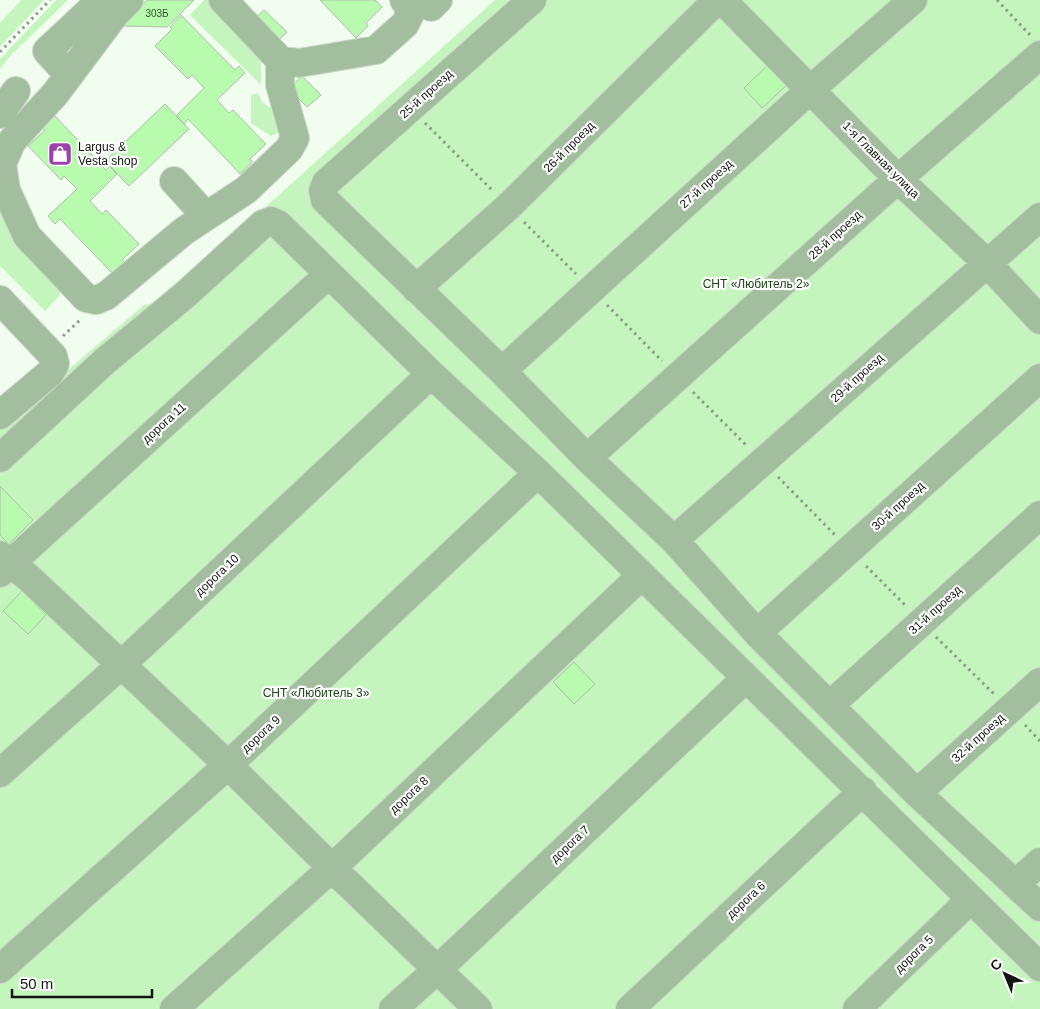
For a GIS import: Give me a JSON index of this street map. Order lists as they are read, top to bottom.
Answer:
{
  "streets": {
    "street": [
      "25-й проезд",
      "26-й проезд",
      "1-я Главная улица",
      "27-й проезд",
      "28-й проезд",
      "29-й проезд",
      "дорога 11",
      "30-й проезд",
      "дорога 10",
      "31-й проезд",
      "дорога 9",
      "32-й проезд",
      "дорога 8",
      "дорога 7",
      "дорога 6",
      "дорога 5"
    ]
  },
  "crossings": [
    ["25-й проезд", "26-й проезд"],
    ["1-я Главная улица", "27-й проезд"],
    ["1-я Главная улица", "28-й проезд"],
    ["1-я Главная улица", "29-й проезд"]
  ],
  "parks": ["СНТ «Любитель 2»", "СНТ «Любитель 3»"],
  "places": {
    "shop": ["Largus & Vesta shop"]
  },
  "house_numbers": ["303Б"],
  "scale_bar": "50 m",
  "north": "top left"
}
